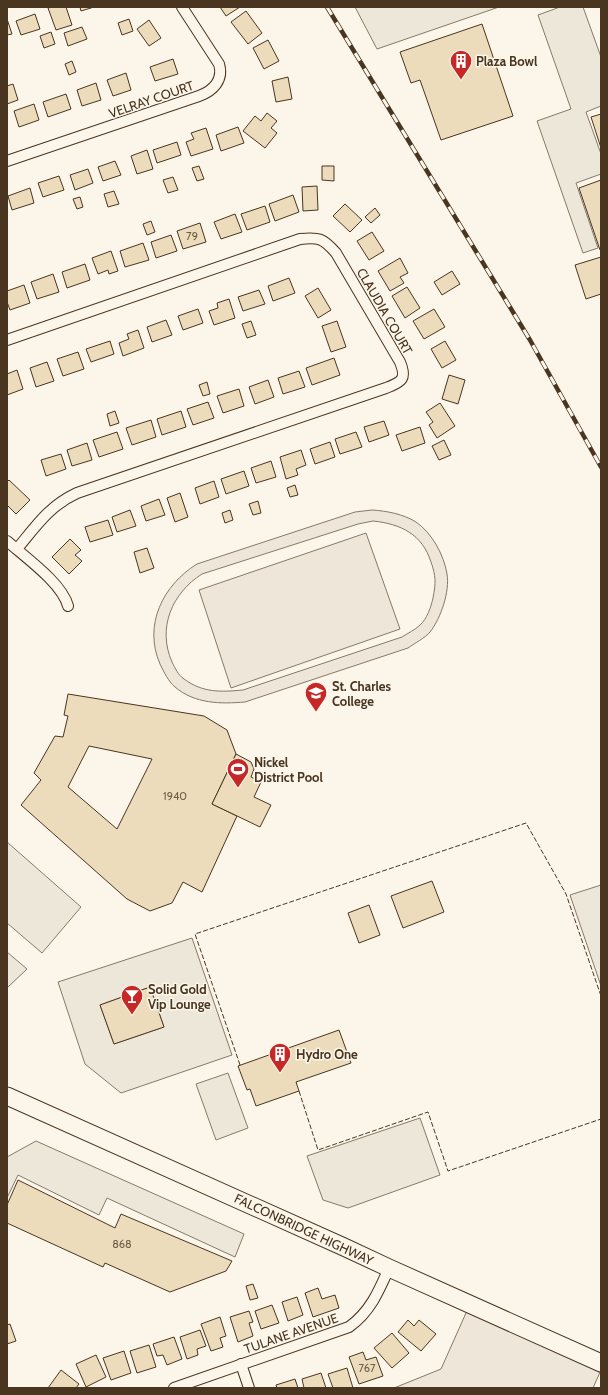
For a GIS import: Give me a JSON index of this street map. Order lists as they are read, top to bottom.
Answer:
{
  "streets": {
    "main road": ["FALCONBRIDGE HIGHWAY"],
    "street": ["VELRAY COURT", "CLAUDIA COURT", "TULANE AVENUE"]
  },
  "crossings": [
    ["FALCONBRIDGE HIGHWAY", "TULANE AVENUE"]
  ],
  "places": {
    "building": ["Plaza Bowl", "Hydro One"],
    "school or university": ["St. Charles College"],
    "sports": ["Nickel District Pool"],
    "bar": ["Solid Gold Vip Lounge"]
  },
  "house_numbers": [
    "79",
    "1940",
    "868",
    "767"
  ]
}
